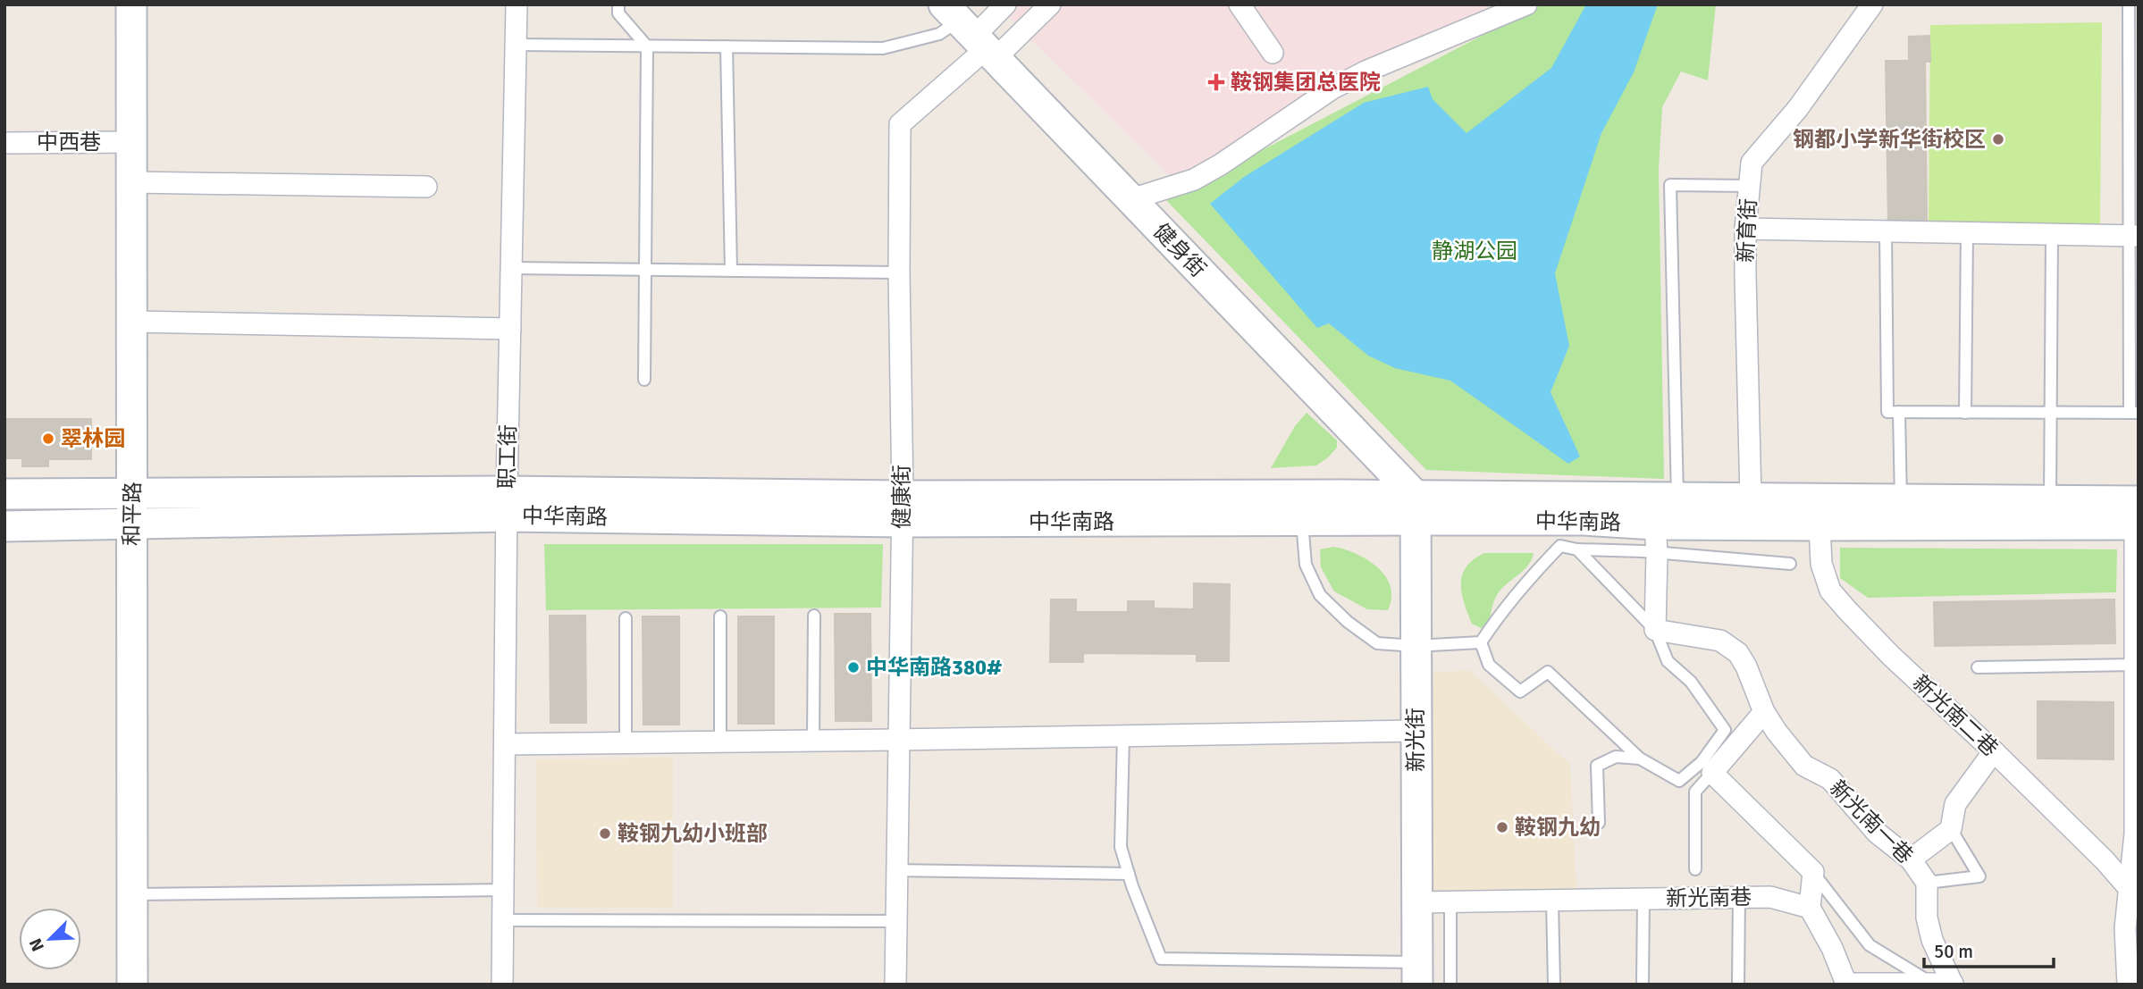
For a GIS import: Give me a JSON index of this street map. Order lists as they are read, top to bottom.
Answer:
{
  "streets": {
    "main road": [
      "健身街",
      "和平路",
      "中华南路",
      "新光街"
    ],
    "street": [
      "中西巷",
      "新育街",
      "职工街",
      "健康街",
      "新光南二巷",
      "新光南一巷",
      "新光南巷"
    ]
  },
  "crossings": [
    ["中西巷", "和平路"],
    ["健身街", "健康街"],
    ["健身街", "中华南路"],
    ["健身街", "新光街"],
    ["职工街", "中华南路"],
    ["健康街", "中华南路"],
    ["和平路", "中华南路"],
    ["中华南路", "新光南二巷"],
    ["中华南路", "新光街"],
    ["新光街", "新光南巷"]
  ],
  "parks": ["静湖公园"],
  "places": {
    "health": ["鞍钢集团总医院"],
    "other": [
      "钢都小学新华街校区",
      "翠林园",
      "中华南路380#",
      "鞍钢九幼",
      "鞍钢九幼小班部"
    ]
  },
  "scale_bar": "50 m",
  "north": "bottom left"
}
